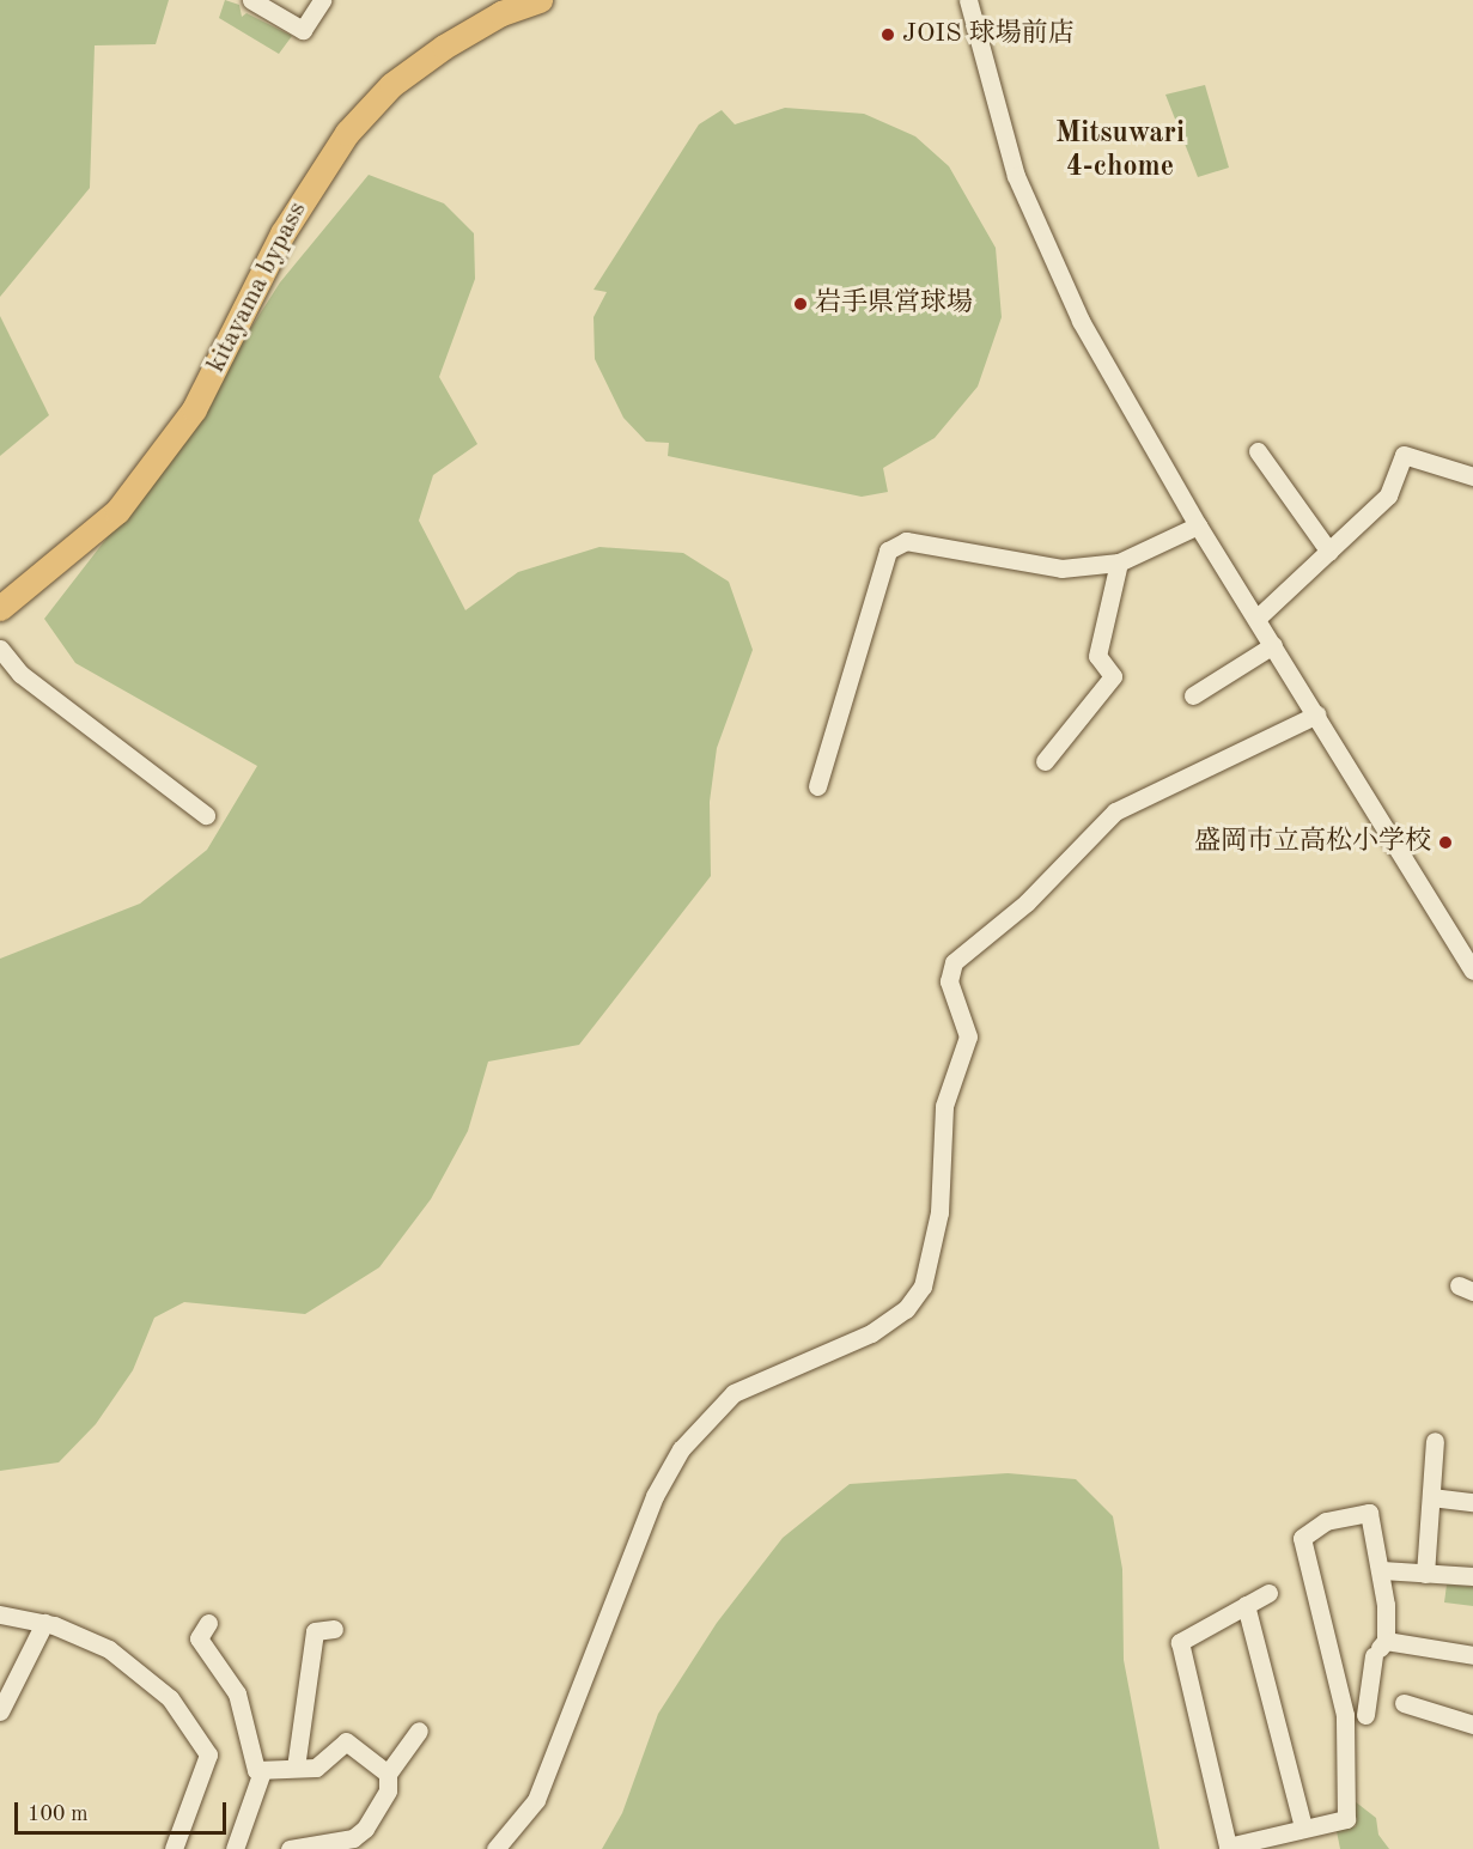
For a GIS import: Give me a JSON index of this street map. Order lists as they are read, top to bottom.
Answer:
{
  "streets": {
    "highway": ["kitayama bypass"]
  },
  "districts": ["Mitsuwari 4-chome"],
  "places": ["JOIS 球場前店", "岩手県営球場", "盛岡市立高松小学校"],
  "scale_bar": "100 m"
}
